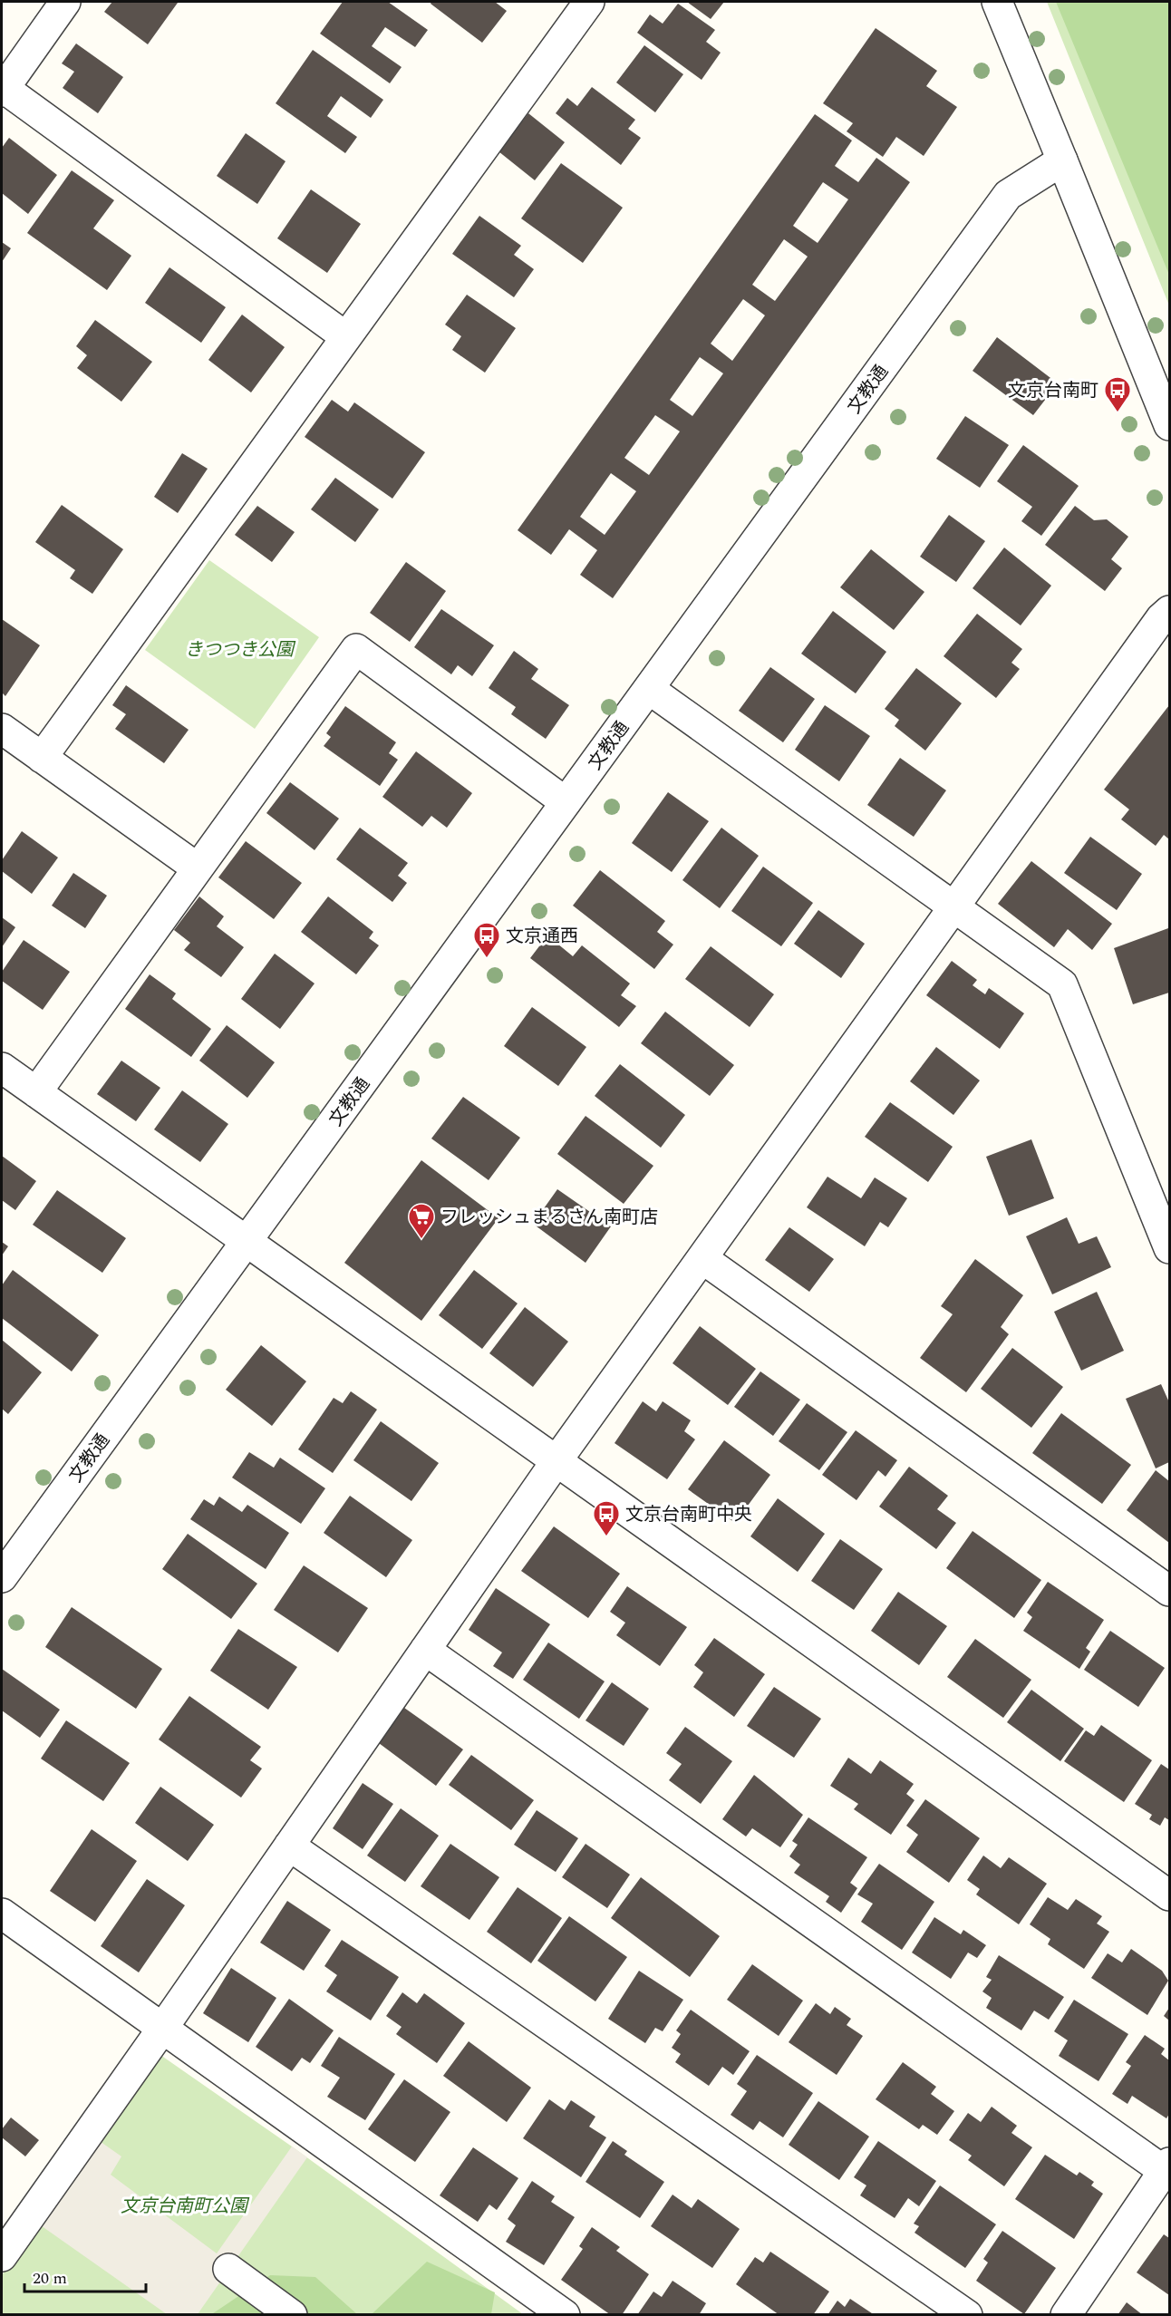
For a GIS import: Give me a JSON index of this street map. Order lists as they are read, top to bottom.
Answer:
{
  "streets": {
    "street": ["文教通"]
  },
  "parks": ["きつつき公園", "文京台南町公園"],
  "places": {
    "bus stop": ["文京台南町", "文京通西", "文京台南町中央"],
    "supermarket": ["フレッシュまるさん南町店"]
  },
  "scale_bar": "20 m"
}
